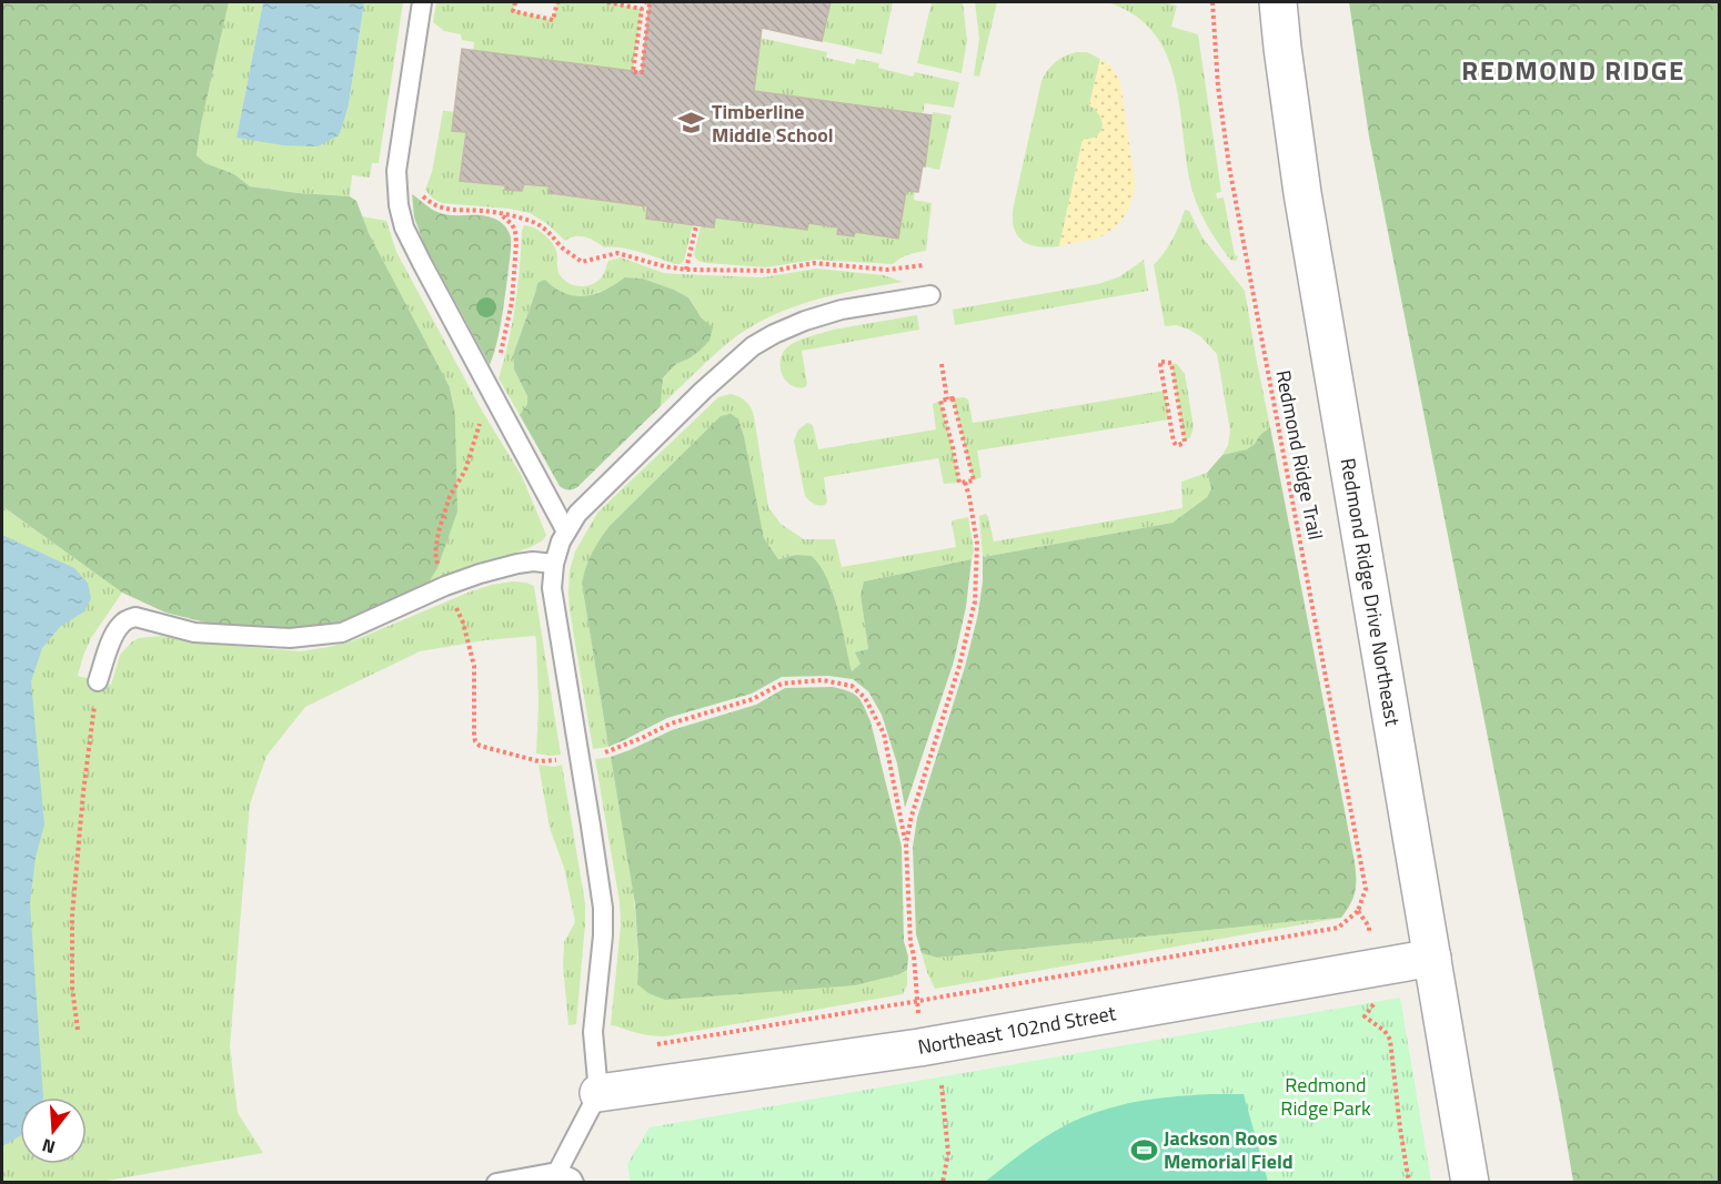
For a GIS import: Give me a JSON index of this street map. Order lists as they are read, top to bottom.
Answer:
{
  "streets": {
    "street": ["Redmond Ridge Drive Northeast", "Northeast 102nd Street"],
    "path": ["Redmond Ridge Trail"]
  },
  "crossings": [
    ["Redmond Ridge Drive Northeast", "Northeast 102nd Street"]
  ],
  "districts": ["REDMOND RIDGE"],
  "parks": ["Redmond Ridge Park"],
  "places": {
    "school or university": ["Timberline Middle School"],
    "sports": ["Jackson Roos Memorial Field"]
  },
  "north": "bottom"
}
